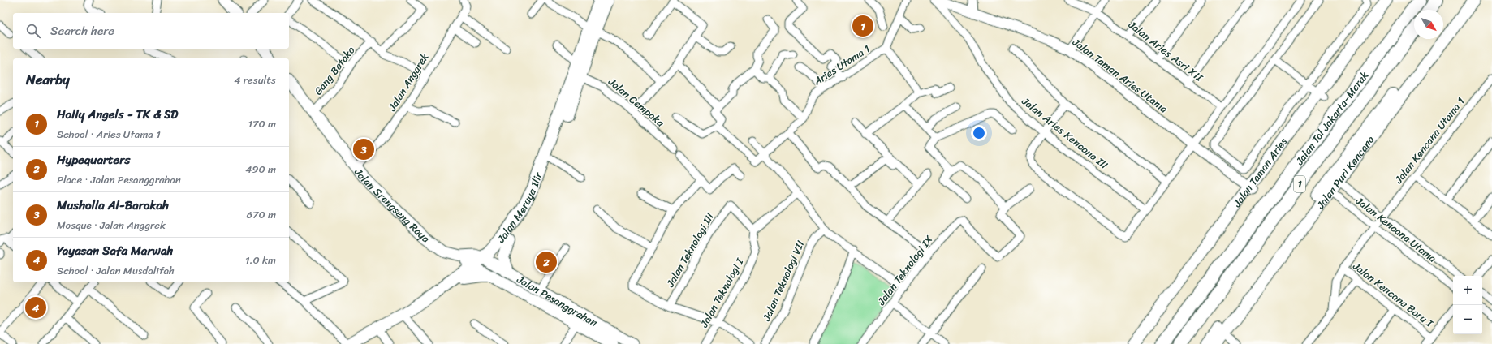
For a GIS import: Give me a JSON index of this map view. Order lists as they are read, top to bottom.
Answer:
{
  "streets": {
    "highway": ["Jalan Tol Jakarta–Merak", "1"],
    "main road": [
      "Jalan Taman Aries",
      "Jalan Puri Kencana",
      "Jalan Srengseng Raya",
      "Jalan Meruya Ilir",
      "Jalan Pesanggrahan"
    ],
    "street": [
      "Jalan Aries Asri XII",
      "Aries Utama 1",
      "Gang Batako",
      "Jalan Taman Aries Utama",
      "Jalan Anggrek",
      "Jalan Cempaka",
      "Jalan Aries Kencana III",
      "Jalan Kencana Utama 1",
      "Jalan Kencana Utama",
      "Jalan Teknologi III",
      "Jalan Teknologi IX",
      "Jalan Teknologi VII",
      "Jalan Teknologi I",
      "Jalan Kencana Baru I"
    ]
  },
  "crossings": [
    ["Gang Batako", "Jalan Srengseng Raya"],
    ["Jalan Taman Aries Utama", "Jalan Taman Aries"],
    ["Jalan Anggrek", "Jalan Srengseng Raya"],
    ["Jalan Cempaka", "Jalan Meruya Ilir"],
    ["Jalan Kencana Utama 1", "Jalan Kencana Utama"],
    ["Jalan Kencana Utama 1", "Jalan Kencana Baru I"],
    ["Jalan Puri Kencana", "Jalan Kencana Utama"],
    ["Jalan Srengseng Raya", "Jalan Meruya Ilir"],
    ["Jalan Srengseng Raya", "Jalan Pesanggrahan"],
    ["Jalan Meruya Ilir", "Jalan Pesanggrahan"],
    ["Jalan Teknologi III", "Jalan Teknologi I"]
  ],
  "north": "bottom right",
  "page": {
    "search": "Search here",
    "pins": [
      "1",
      "3",
      "2",
      "4"
    ],
    "heading": ["Nearby", "4 results"],
    "list": [
      {
        "mark": "1",
        "name": "Holly Angels - TK & SD",
        "note": "School · Aries Utama 1",
        "value": "170 m"
      },
      {
        "mark": "2",
        "name": "Hypequarters",
        "note": "Place · Jalan Pesanggrahan",
        "value": "490 m"
      },
      {
        "mark": "3",
        "name": "Musholla Al-Barokah",
        "note": "Mosque · Jalan Anggrek",
        "value": "670 m"
      },
      {
        "mark": "4",
        "name": "Yayasan Safa Marwah",
        "note": "School · Jalan Musdalifah",
        "value": "1.0 km"
      }
    ],
    "map_buttons": ["+", "−"]
  }
}
